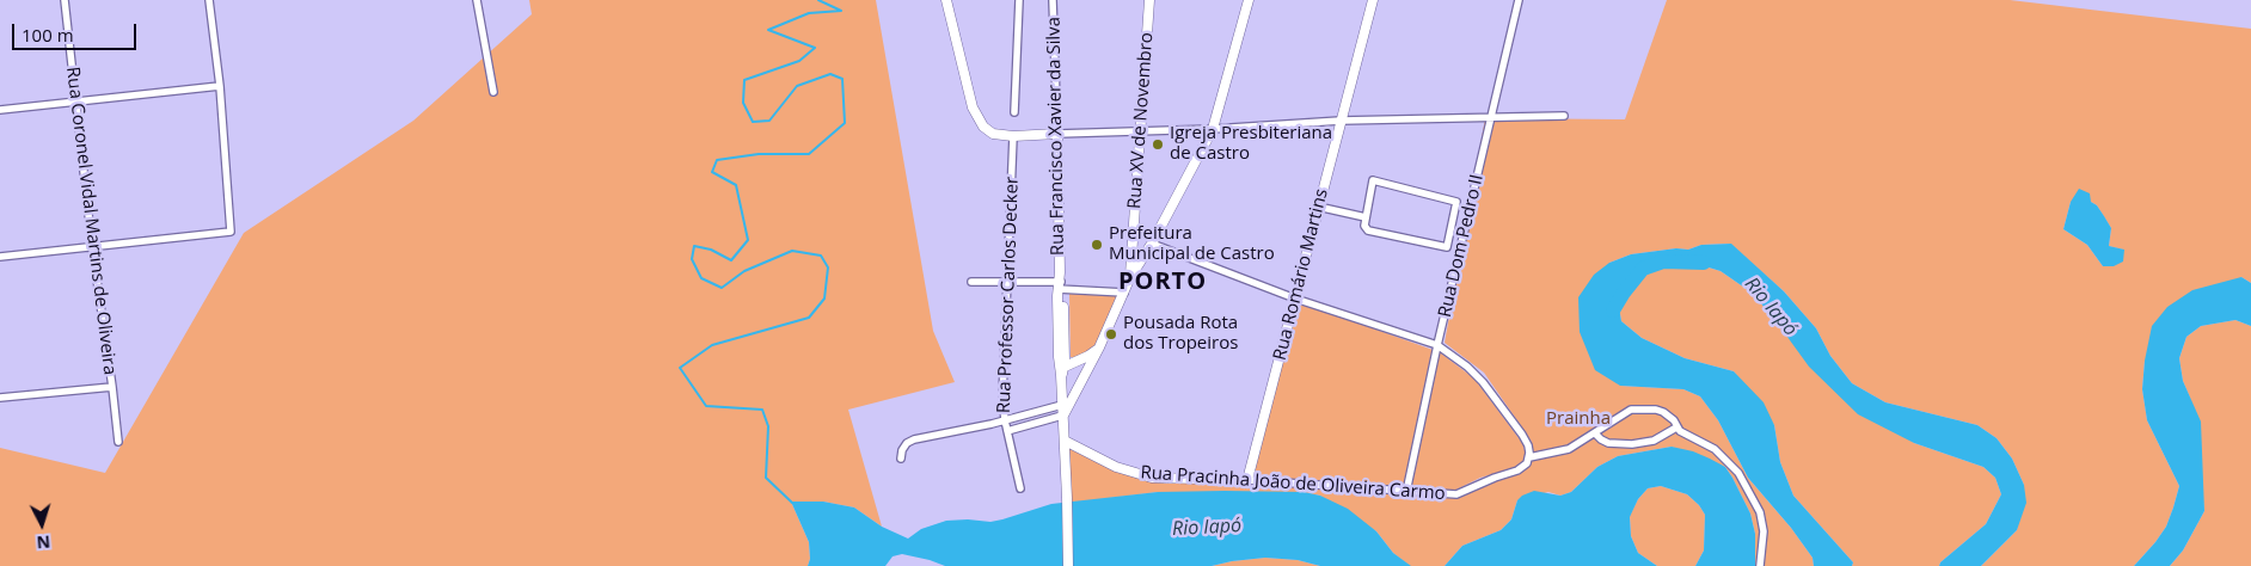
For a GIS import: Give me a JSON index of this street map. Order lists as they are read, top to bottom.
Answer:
{
  "streets": {
    "street": [
      "Rua XV de Novembro",
      "Rua Francisco Xavier da Silva",
      "Rua Coronel Vidal Martins de Oliveira",
      "Rua Dom Pedro II",
      "Rua Romário Martins",
      "Rua Professor Carlos Decker",
      "Rua Pracinha João de Oliveira Carmo"
    ]
  },
  "crossings": [
    ["Rua Francisco Xavier da Silva", "Rua Pracinha João de Oliveira Carmo"],
    ["Rua Dom Pedro II", "Rua Pracinha João de Oliveira Carmo"],
    ["Rua Romário Martins", "Rua Pracinha João de Oliveira Carmo"]
  ],
  "districts": ["PORTO"],
  "water": ["Rio Iapó"],
  "parks": ["Prainha"],
  "places": ["Igreja Presbiteriana de Castro", "Prefeitura Municipal de Castro", "Pousada Rota dos Tropeiros"],
  "scale_bar": "100 m",
  "north": "bottom"
}
